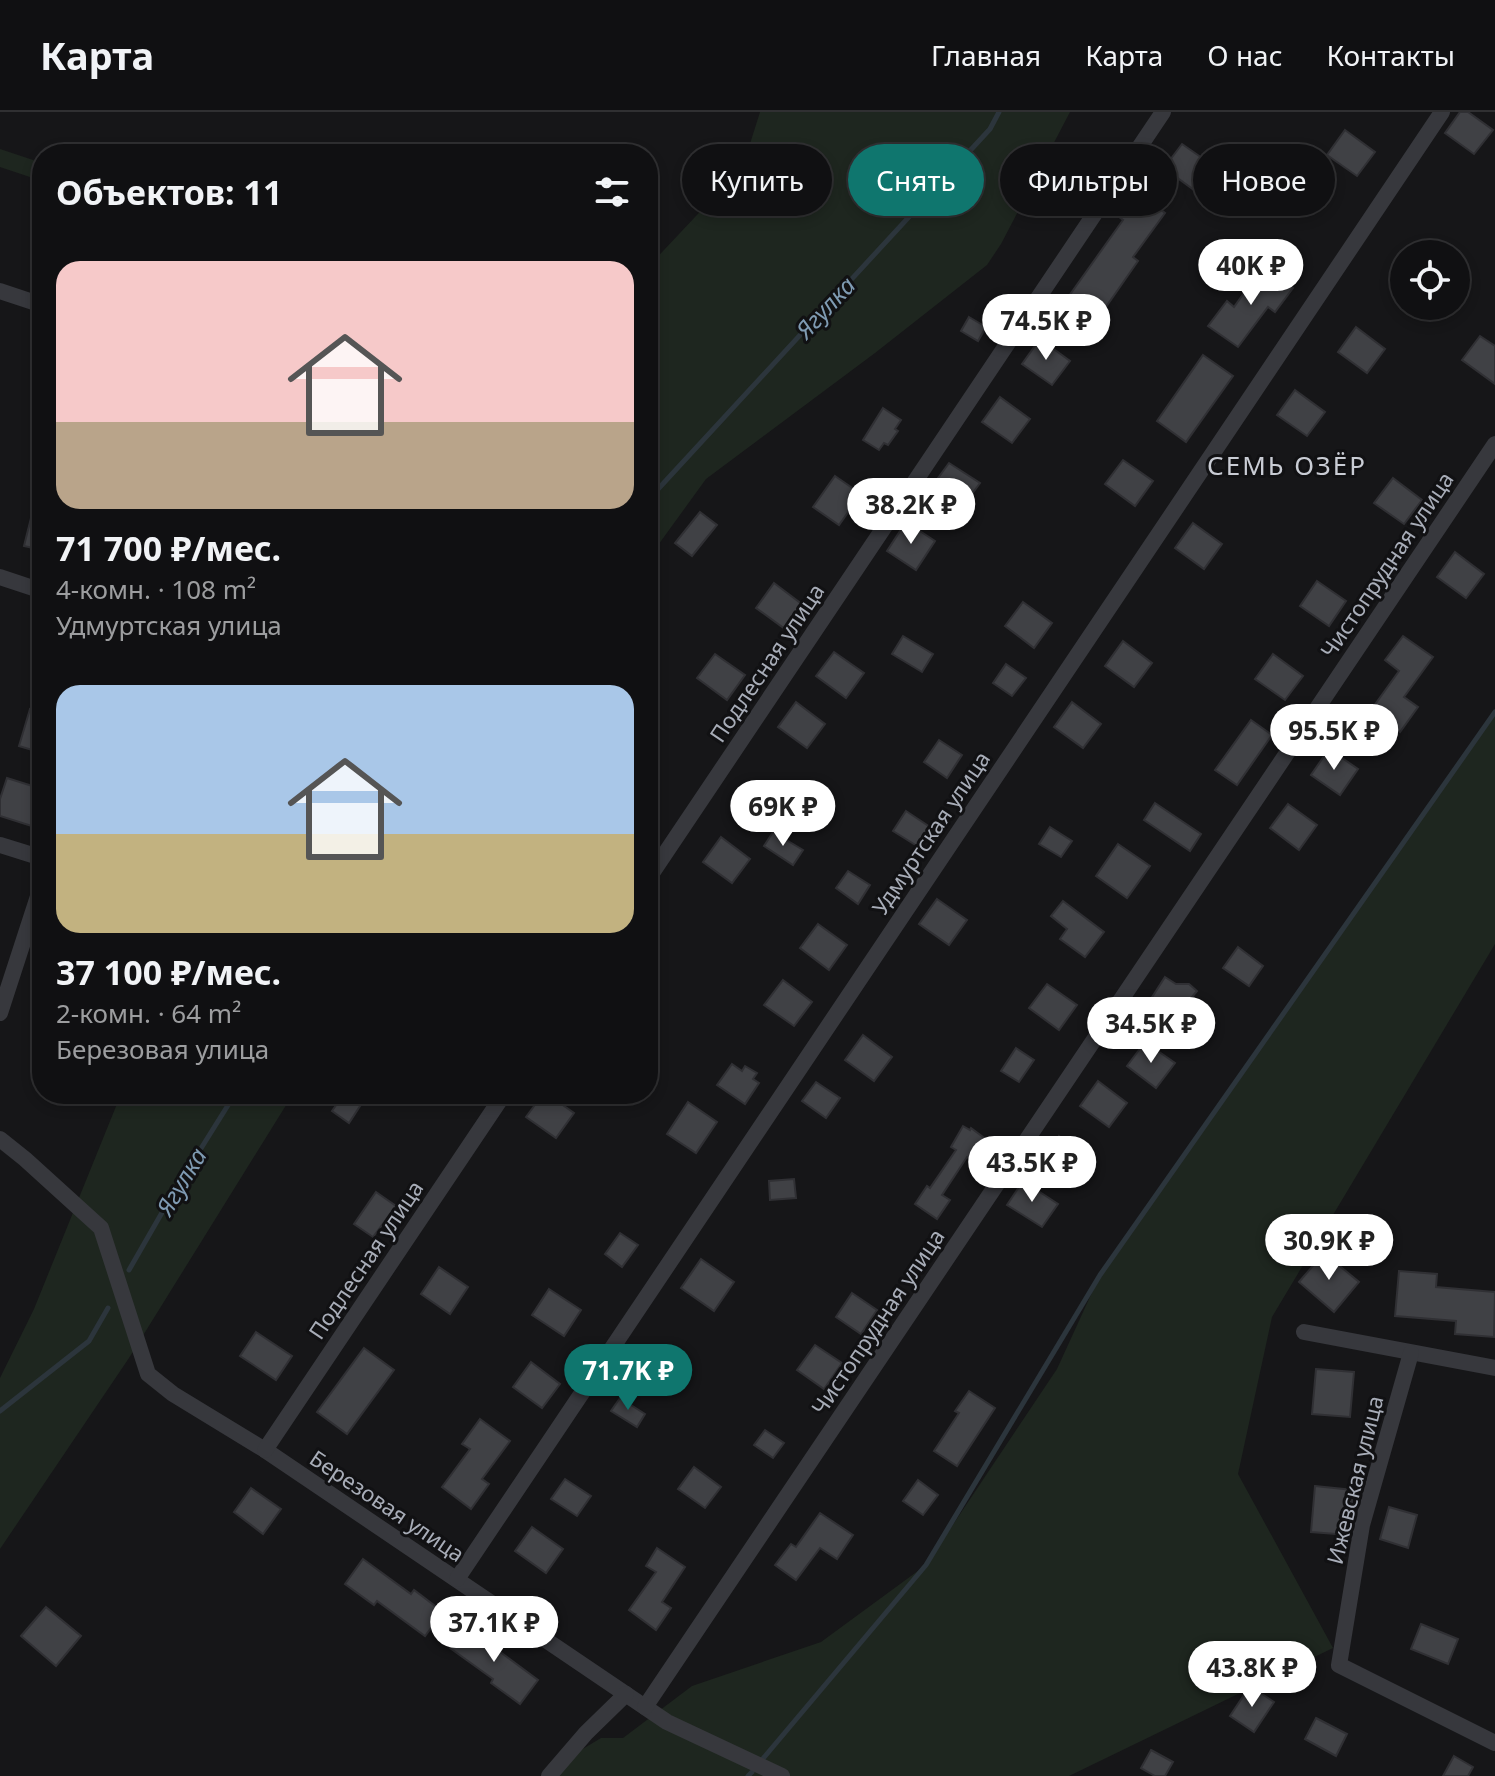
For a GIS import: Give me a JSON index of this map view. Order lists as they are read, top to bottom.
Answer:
{
  "streets": {
    "street": [
      "Чистопрудная улица",
      "Подлесная улица",
      "Удмуртская улица",
      "Ижевская улица",
      "Березовая улица"
    ]
  },
  "crossings": [
    ["Чистопрудная улица", "Березовая улица"],
    ["Подлесная улица", "Березовая улица"],
    ["Удмуртская улица", "Березовая улица"]
  ],
  "districts": ["СЕМЬ ОЗЁР"],
  "water": ["Ягулка"],
  "page": {
    "header": "Карта",
    "nav": [
      "Главная",
      "Карта",
      "О нас",
      "Контакты"
    ],
    "chip": [
      "Купить",
      "Снять",
      "Фильтры",
      "Новое"
    ],
    "heading": "Объектов: 11",
    "price": [
      "40K ₽",
      "74.5K ₽",
      "38.2K ₽",
      "95.5K ₽",
      "69K ₽",
      "34.5K ₽",
      "43.5K ₽",
      "30.9K ₽",
      "71.7K ₽",
      "37.1K ₽",
      "43.8K ₽"
    ],
    "list": [
      {
        "name": "71 700 ₽/мес.",
        "note": "4-комн. · 108 m² · Удмуртская улица"
      },
      {
        "name": "37 100 ₽/мес.",
        "note": "2-комн. · 64 m² · Березовая улица"
      }
    ]
  }
}
